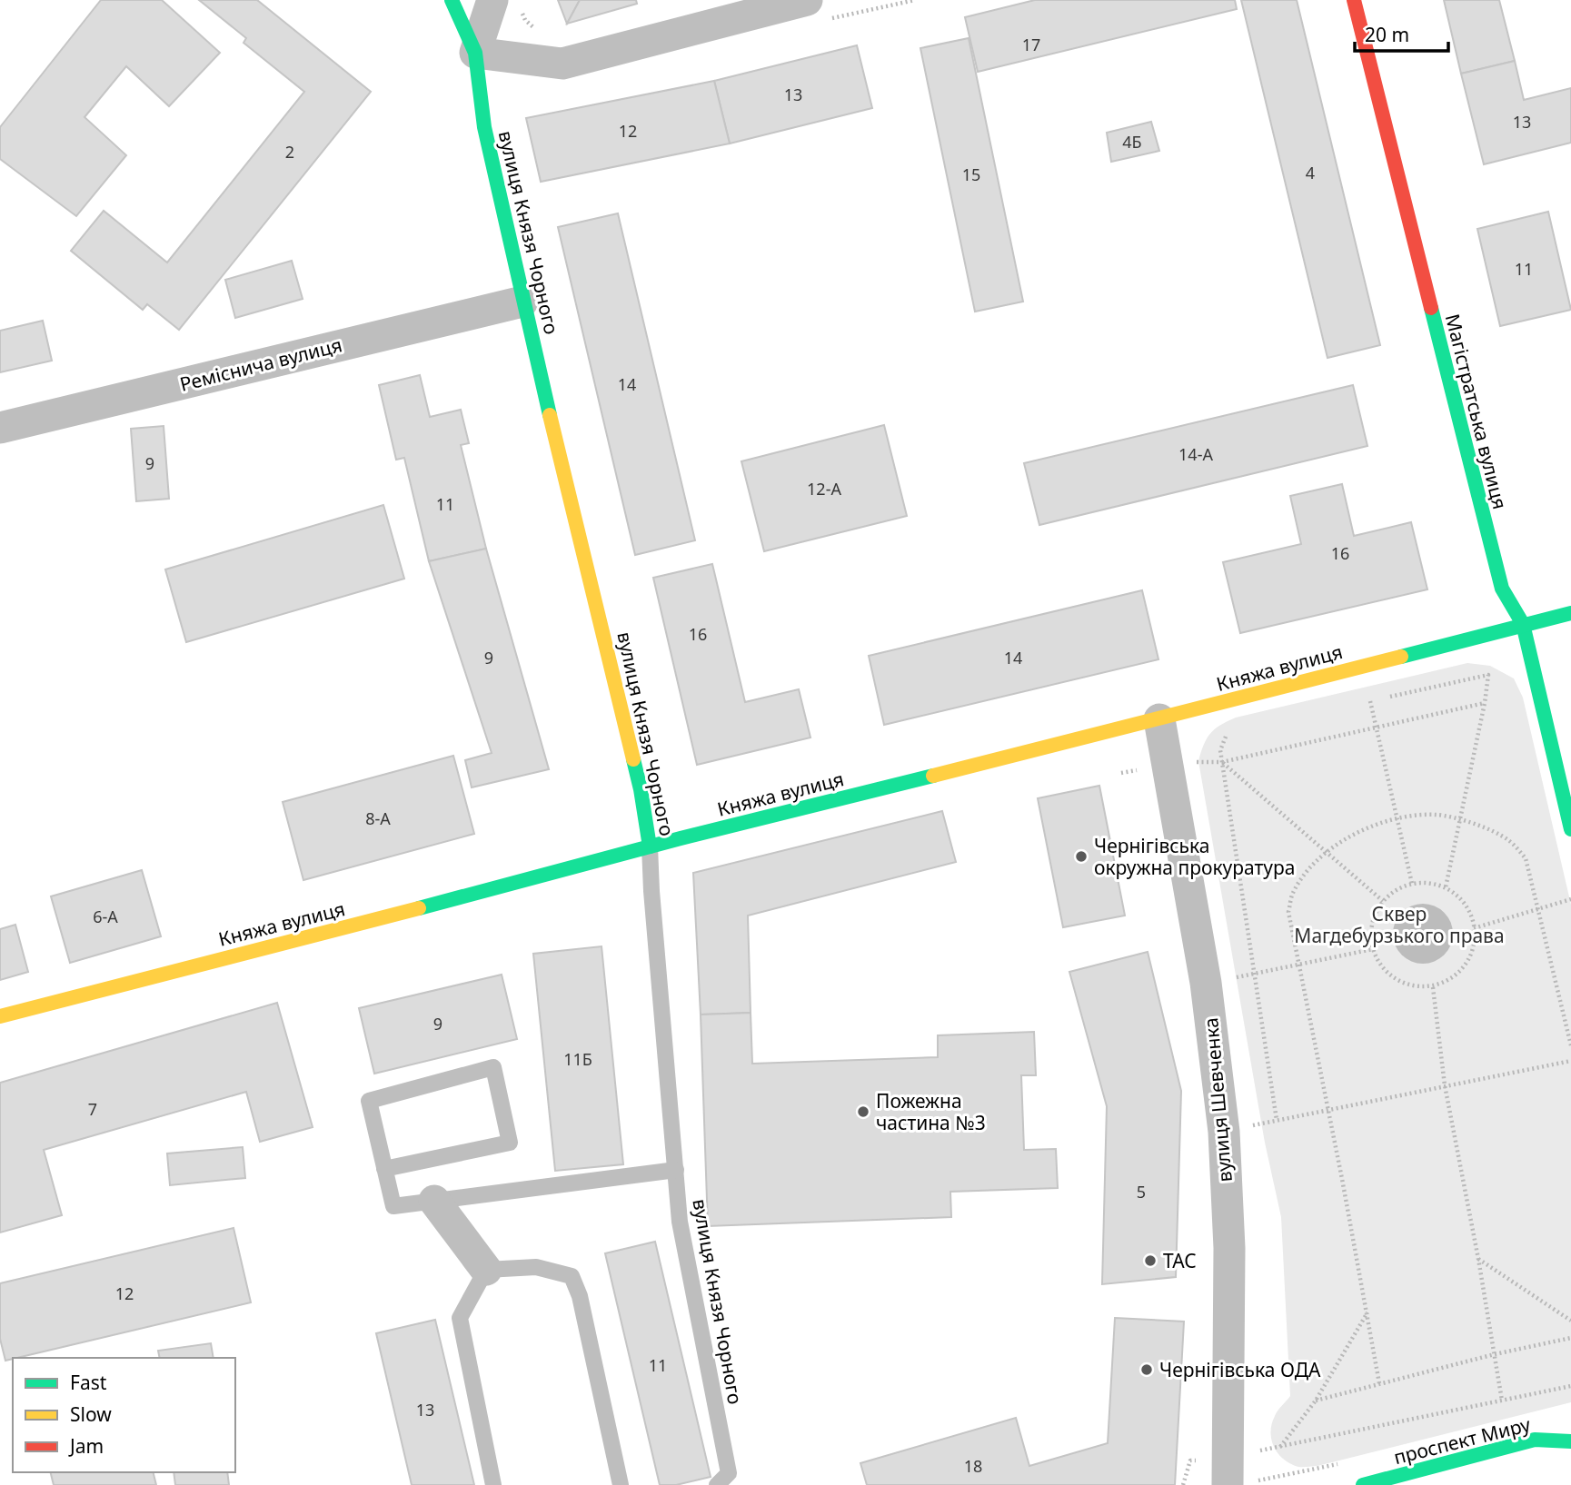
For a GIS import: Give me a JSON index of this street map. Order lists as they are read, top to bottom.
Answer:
{
  "streets": {
    "street": [
      "вулиця Князя Чорного",
      "Реміснича вулиця",
      "Магістратська вулиця",
      "Княжа вулиця",
      "вулиця Шевченка",
      "проспект Миру"
    ]
  },
  "crossings": [
    ["вулиця Князя Чорного", "Реміснича вулиця"],
    ["вулиця Князя Чорного", "Княжа вулиця"],
    ["Магістратська вулиця", "Княжа вулиця"],
    ["Княжа вулиця", "вулиця Шевченка"]
  ],
  "parks": ["Сквер Магдебурзького права"],
  "places": [
    "Чернігівська окружна прокуратура",
    "Пожежна частина №3",
    "ТАС",
    "Чернігівська ОДА"
  ],
  "house_numbers": [
    "17",
    "13",
    "13",
    "12",
    "4Б",
    "2",
    "4",
    "15",
    "11",
    "14",
    "14-А",
    "9",
    "12-А",
    "11",
    "16",
    "16",
    "9",
    "14",
    "8-А",
    "6-А",
    "9",
    "11Б",
    "7",
    "5",
    "12",
    "11",
    "13",
    "18"
  ],
  "legend": ["Fast", "Slow", "Jam"],
  "scale_bar": "20 m"
}
